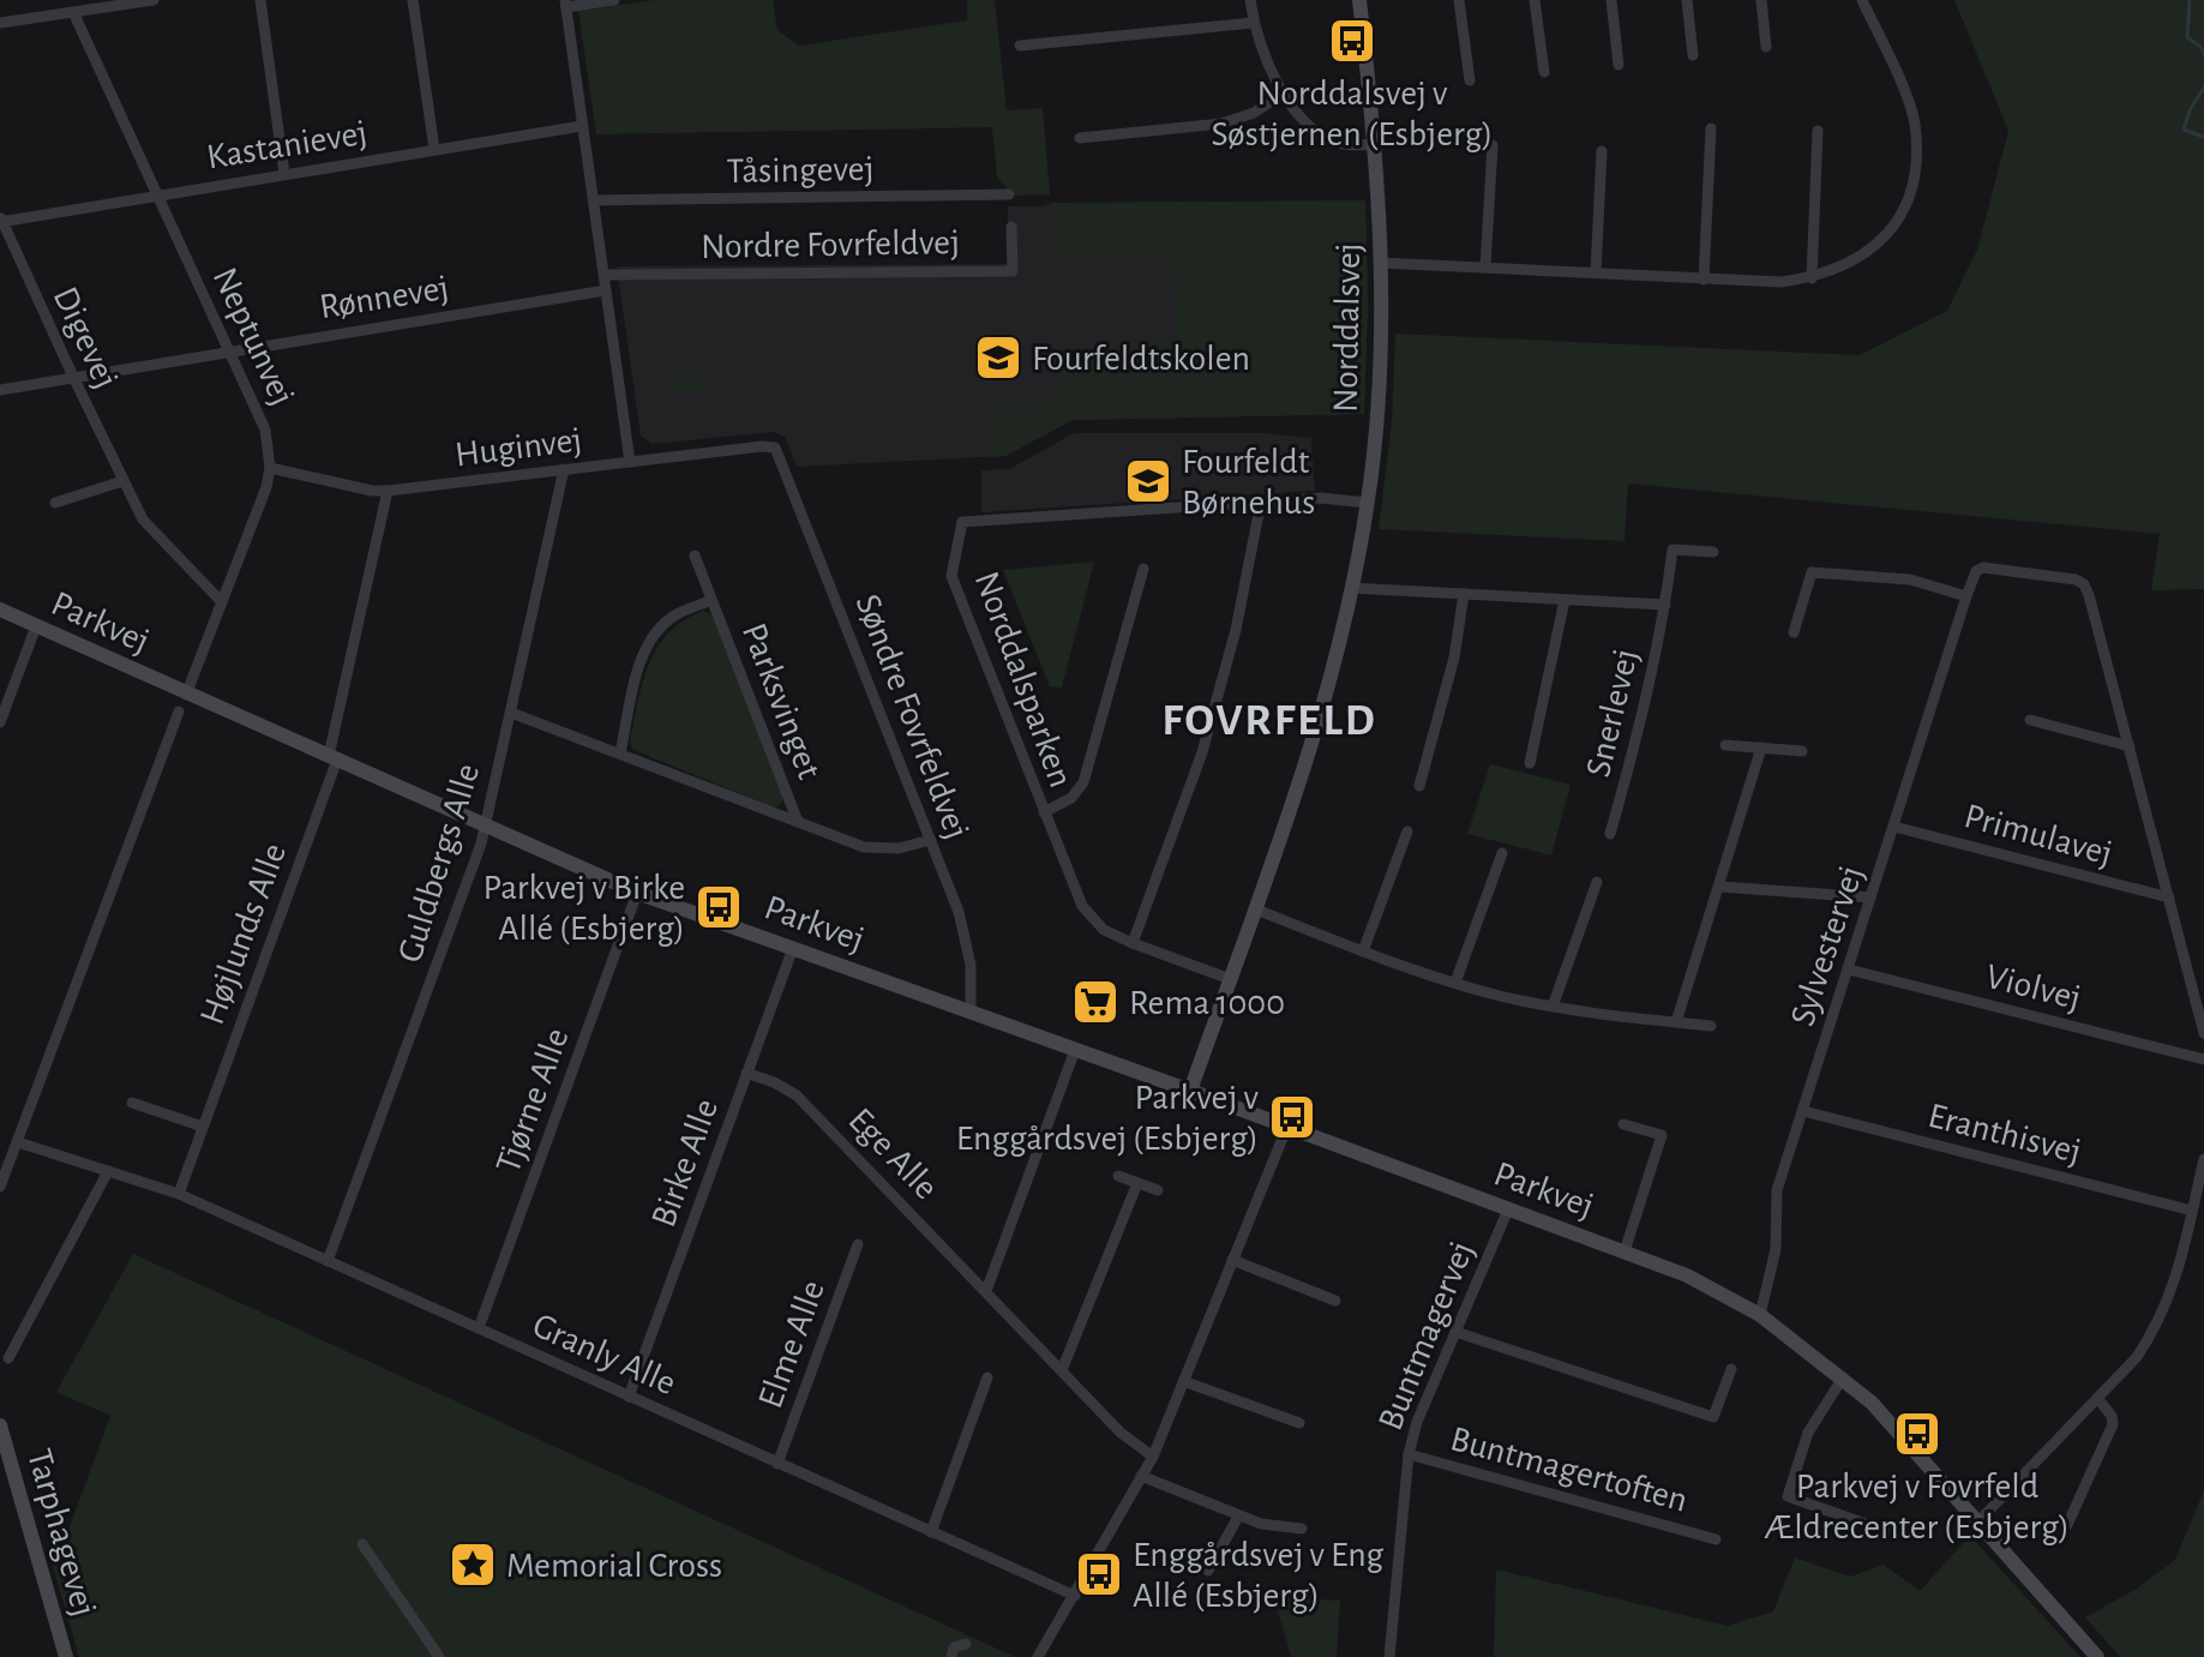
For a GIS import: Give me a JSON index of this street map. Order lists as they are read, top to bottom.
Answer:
{
  "streets": {
    "street": [
      "Kastanievej",
      "Tåsingevej",
      "Nordre Fovrfeldvej",
      "Rønnevej",
      "Norddalsvej",
      "Neptunvej",
      "Digevej",
      "Huginvej",
      "Parkvej",
      "Norddalsparken",
      "Parksvinget",
      "Snerlevej",
      "Søndre Fovrfeldvej",
      "Primulavej",
      "Guldbergs Alle",
      "Højlunds Alle",
      "Sylvestervej",
      "Violvej",
      "Tjørne Alle",
      "Eranthisvej",
      "Ege Alle",
      "Birke Alle",
      "Buntmagervej",
      "Elme Alle",
      "Granly Alle",
      "Buntmagertoften",
      "Tarphagevej"
    ]
  },
  "crossings": [
    ["Kastanievej", "Neptunvej"],
    ["Kastanievej", "Digevej"],
    ["Rønnevej", "Neptunvej"],
    ["Rønnevej", "Digevej"],
    ["Norddalsvej", "Parkvej"],
    ["Norddalsvej", "Norddalsparken"],
    ["Norddalsvej", "Snerlevej"],
    ["Neptunvej", "Digevej"],
    ["Neptunvej", "Huginvej"],
    ["Neptunvej", "Parkvej"],
    ["Huginvej", "Søndre Fovrfeldvej"],
    ["Huginvej", "Guldbergs Alle"],
    ["Huginvej", "Højlunds Alle"],
    ["Parkvej", "Søndre Fovrfeldvej"],
    ["Parkvej", "Guldbergs Alle"],
    ["Parkvej", "Højlunds Alle"],
    ["Parkvej", "Sylvestervej"],
    ["Parkvej", "Tjørne Alle"],
    ["Parkvej", "Birke Alle"],
    ["Parkvej", "Buntmagervej"],
    ["Parksvinget", "Søndre Fovrfeldvej"],
    ["Parksvinget", "Guldbergs Alle"],
    ["Primulavej", "Sylvestervej"],
    ["Guldbergs Alle", "Granly Alle"],
    ["Højlunds Alle", "Granly Alle"],
    ["Sylvestervej", "Violvej"],
    ["Sylvestervej", "Eranthisvej"],
    ["Tjørne Alle", "Granly Alle"],
    ["Ege Alle", "Birke Alle"],
    ["Birke Alle", "Granly Alle"],
    ["Buntmagervej", "Buntmagertoften"],
    ["Elme Alle", "Granly Alle"]
  ],
  "districts": ["FOVRFELD"],
  "places": {
    "bus stop": [
      "Norddalsvej v Søstjernen (Esbjerg)",
      "Parkvej v Birke Allé (Esbjerg)",
      "Parkvej v Enggårdsvej (Esbjerg)",
      "Parkvej v Fovrfeld Ældrecenter (Esbjerg)",
      "Enggårdsvej v Eng Allé (Esbjerg)"
    ],
    "school or university": ["Fourfeldtskolen", "Fourfeldt Børnehus"],
    "supermarket": ["Rema 1000"],
    "place": ["Memorial Cross"]
  }
}
